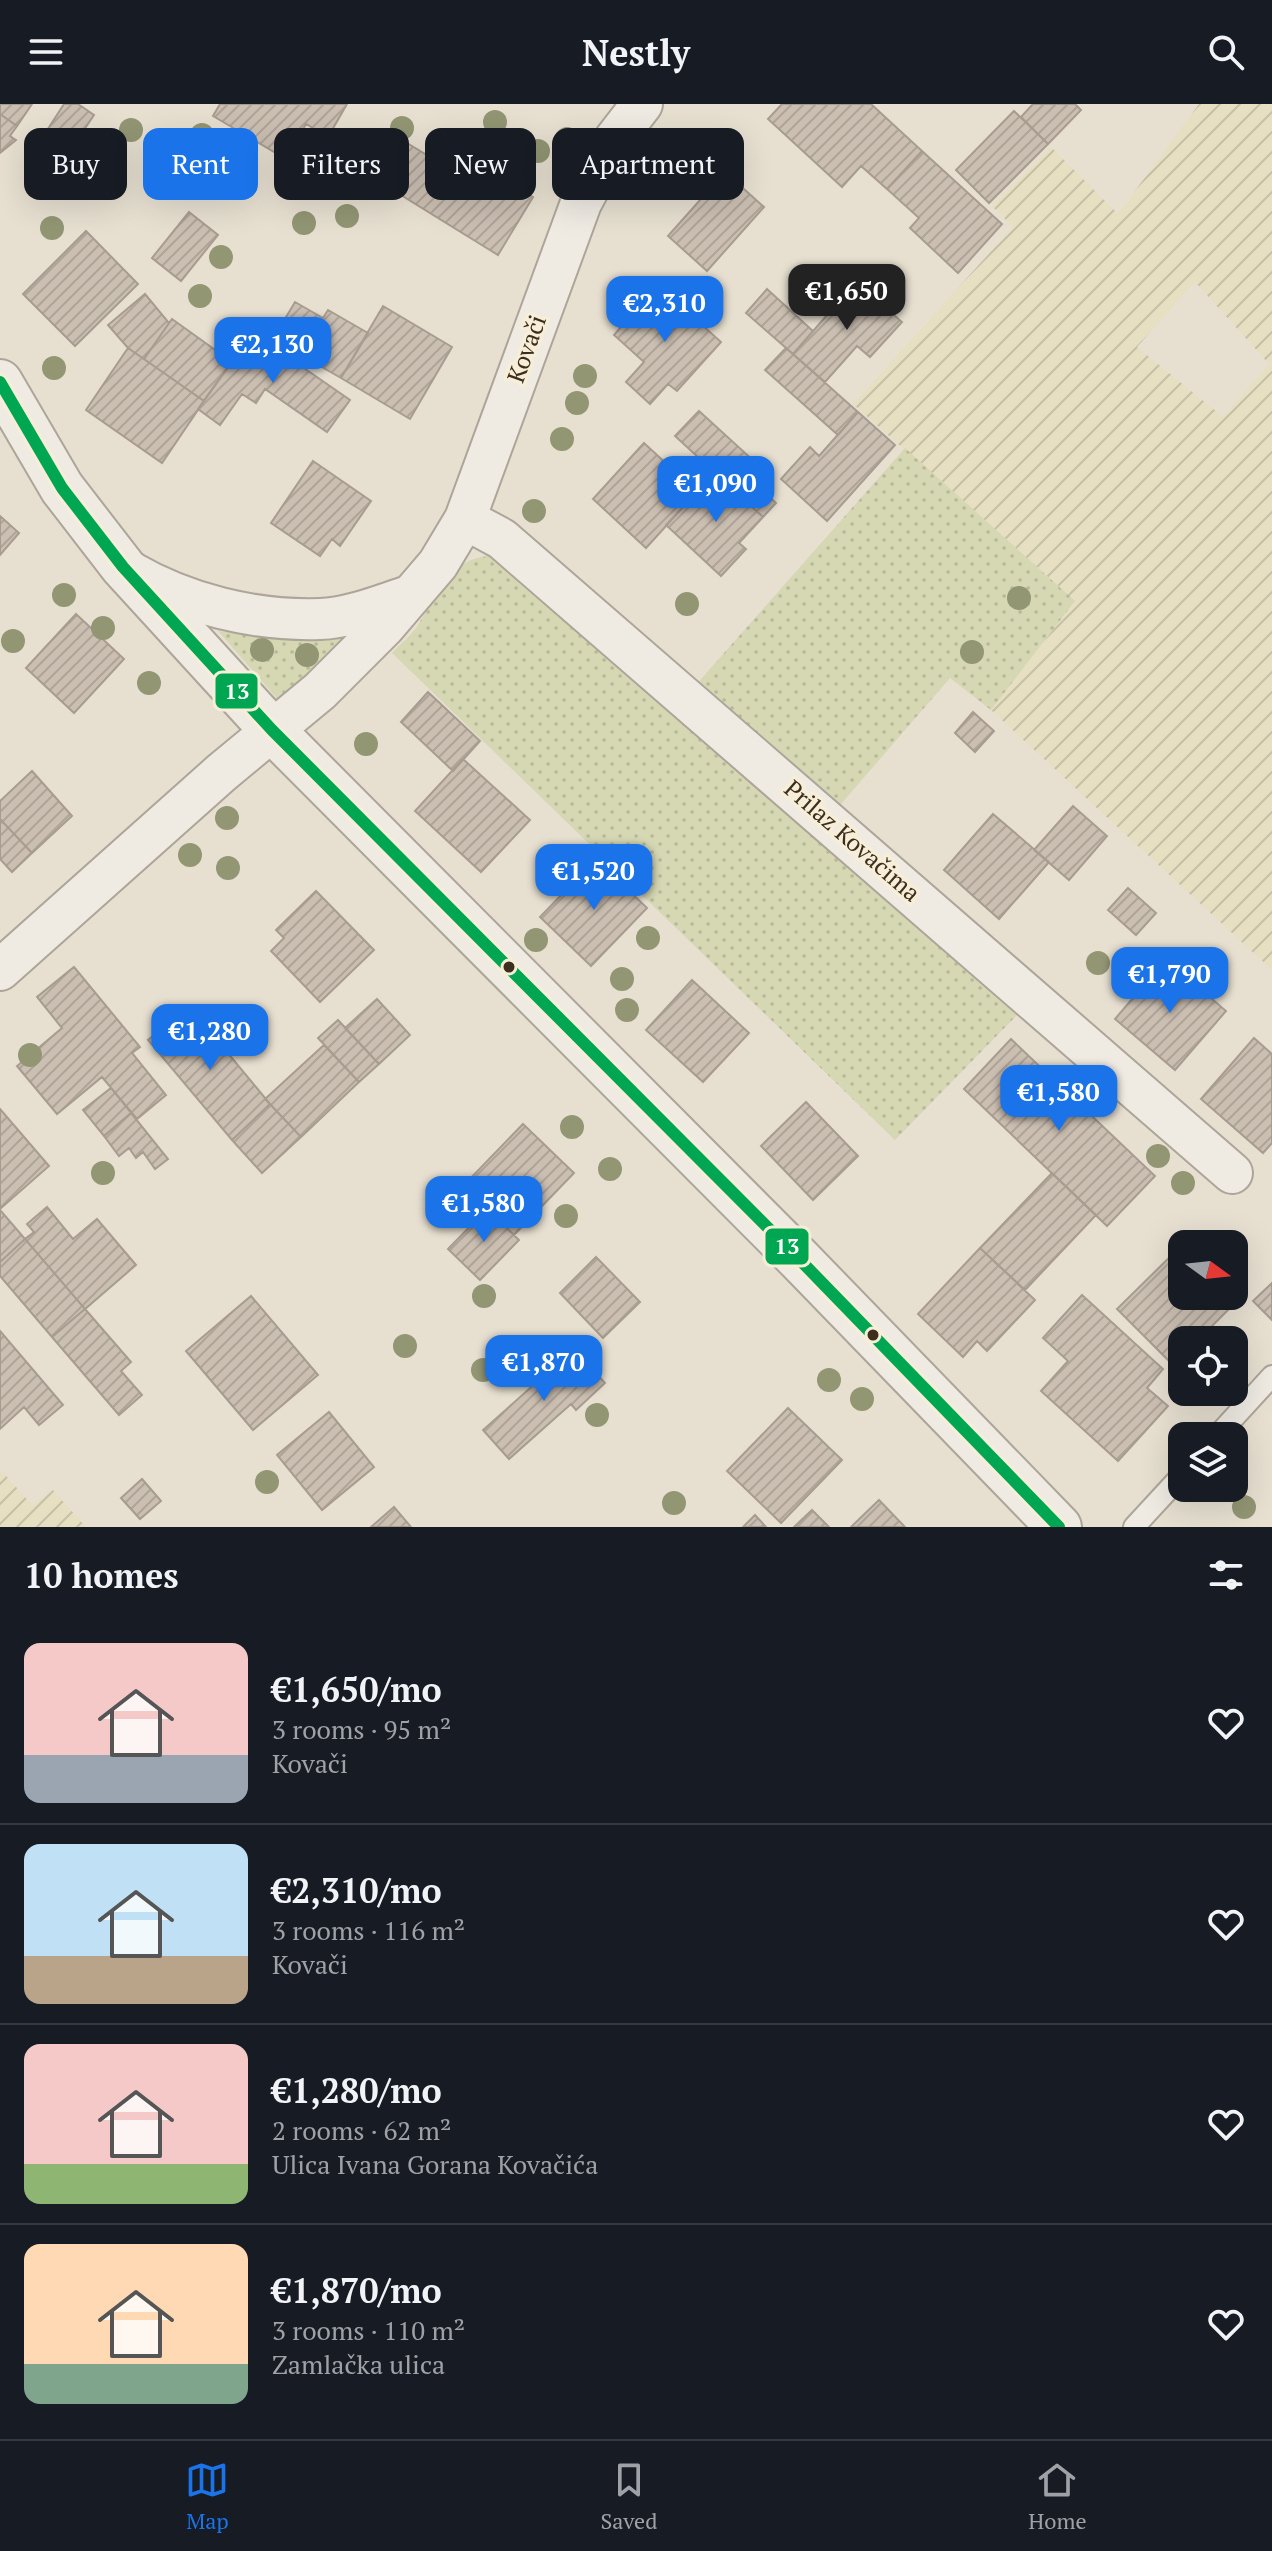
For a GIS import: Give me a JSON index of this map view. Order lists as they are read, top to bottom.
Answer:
{
  "streets": {
    "street": ["Kovači", "Prilaz Kovačima"]
  },
  "crossings": [
    ["Kovači", "Prilaz Kovačima"]
  ],
  "lines": ["transit line 13"],
  "north": "right",
  "page": {
    "header": "Nestly",
    "chip": [
      "Buy",
      "Rent",
      "Filters",
      "New",
      "Apartment"
    ],
    "price": [
      "€1,650",
      "€2,310",
      "€2,130",
      "€1,090",
      "€1,520",
      "€1,790",
      "€1,280",
      "€1,580",
      "€1,580",
      "€1,870"
    ],
    "heading": "10 homes",
    "list": [
      {
        "name": "€1,650/mo",
        "note": "3 rooms · 95 m² · Kovači"
      },
      {
        "name": "€2,310/mo",
        "note": "3 rooms · 116 m² · Kovači"
      },
      {
        "name": "€1,280/mo",
        "note": "2 rooms · 62 m² · Ulica Ivana Gorana Kovačića"
      },
      {
        "name": "€1,870/mo",
        "note": "3 rooms · 110 m² · Zamlačka ulica"
      }
    ],
    "tabs": ["Map", "Saved", "Home"]
  }
}
